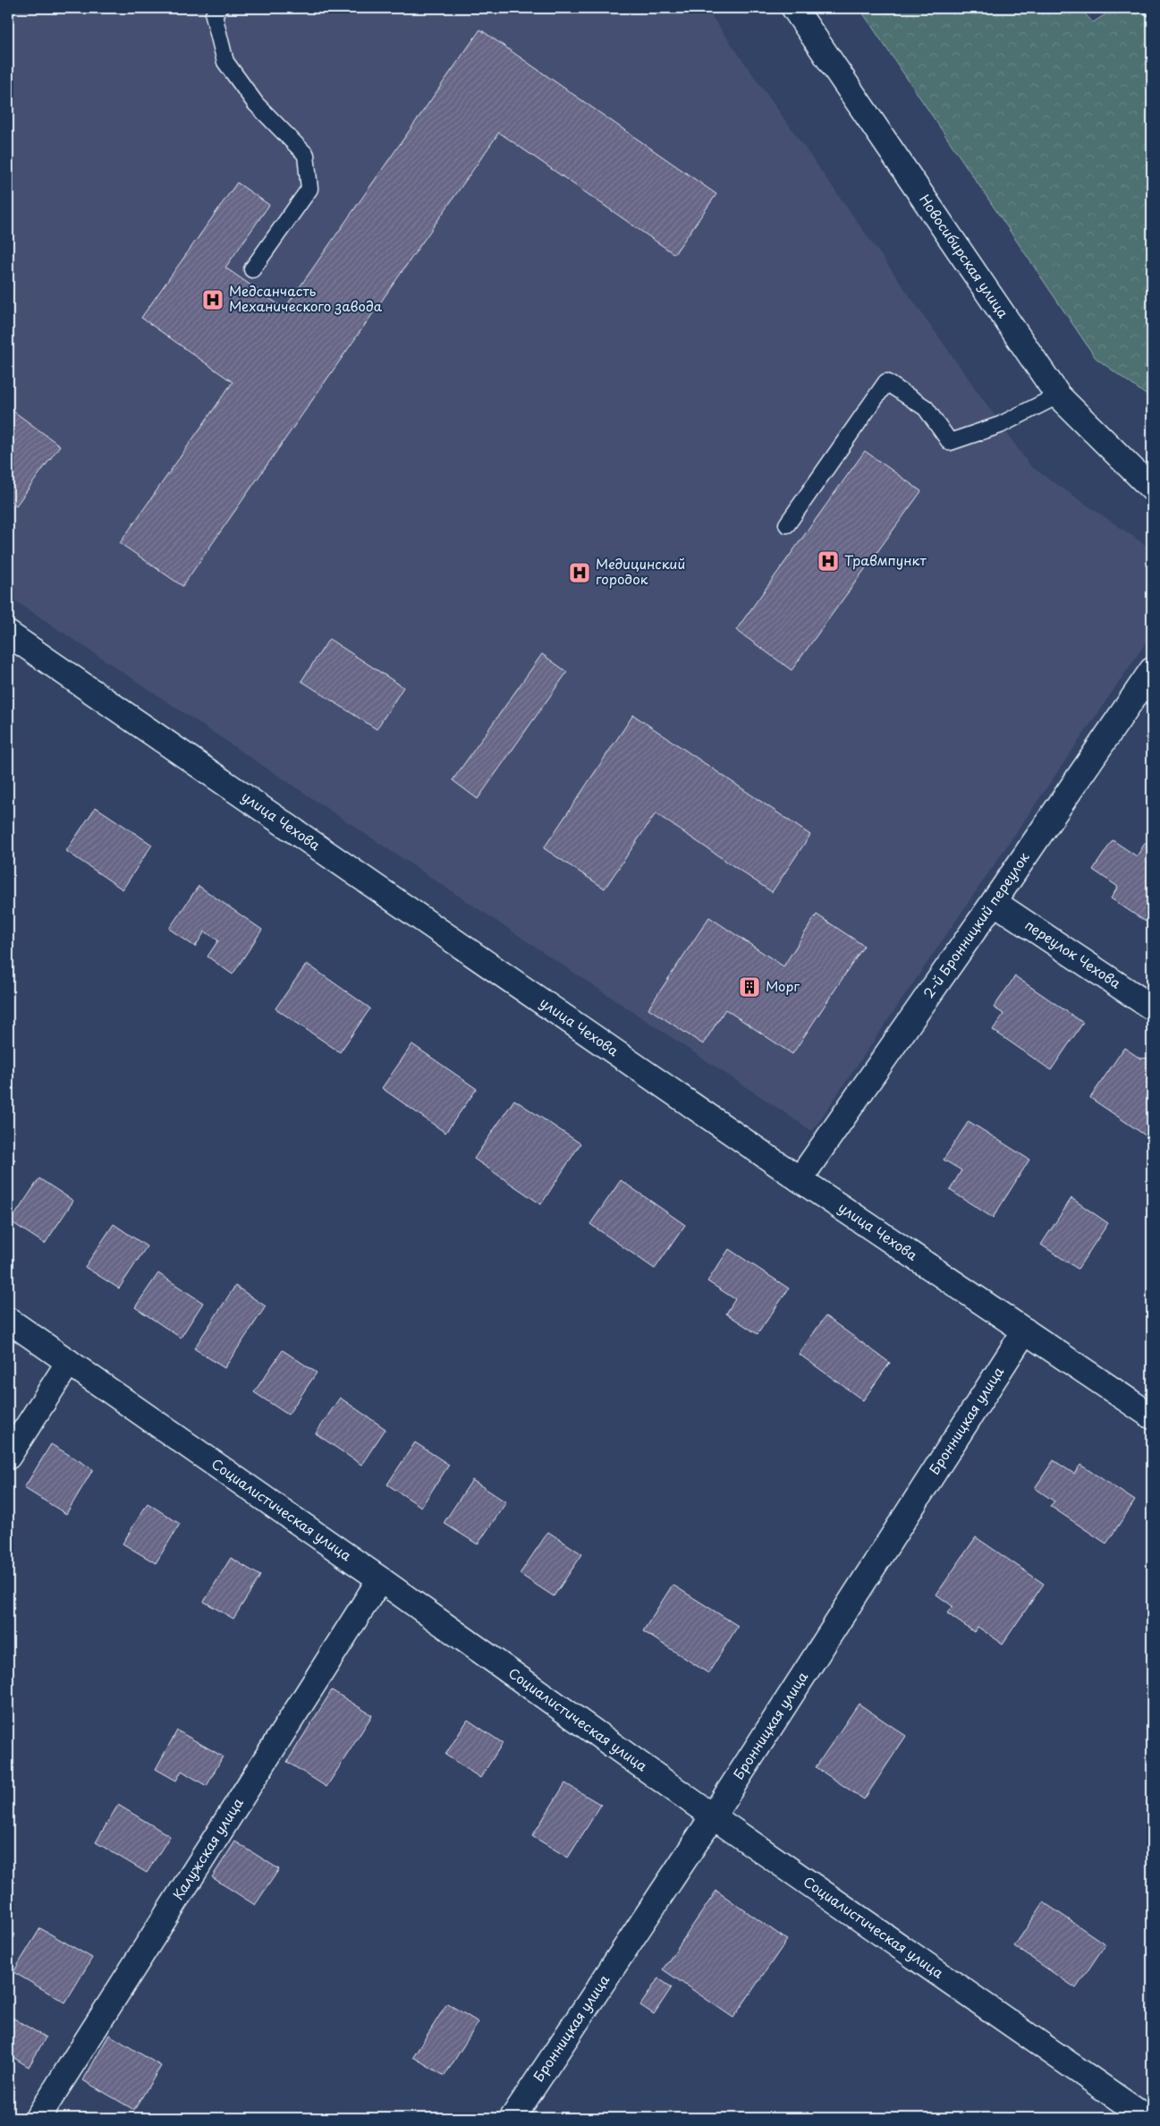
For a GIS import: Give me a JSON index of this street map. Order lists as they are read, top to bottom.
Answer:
{
  "streets": {
    "street": [
      "Новосибирская улица",
      "улица Чехова",
      "2-й Бронницкий переулок",
      "переулок Чехова",
      "Бронницкая улица",
      "Социалистическая улица",
      "Калужская улица"
    ]
  },
  "crossings": [
    ["улица Чехова", "2-й Бронницкий переулок"],
    ["улица Чехова", "Бронницкая улица"],
    ["2-й Бронницкий переулок", "переулок Чехова"],
    ["Бронницкая улица", "Социалистическая улица"],
    ["Социалистическая улица", "Калужская улица"]
  ],
  "places": {
    "hospital": ["Медсанчасть Механического завода", "Травмпункт", "Медицинский городок"],
    "building": ["Морг"]
  }
}
